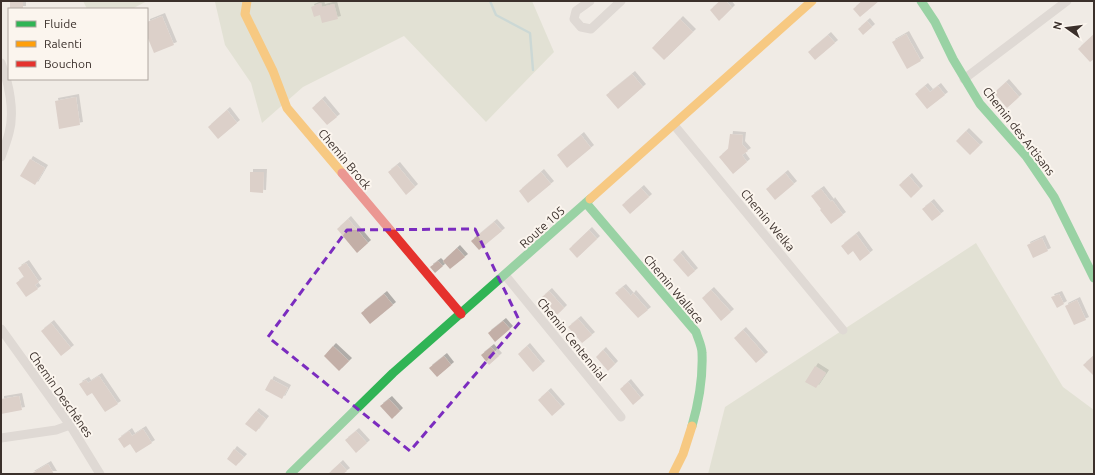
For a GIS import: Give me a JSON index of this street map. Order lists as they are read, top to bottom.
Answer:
{
  "streets": {
    "street": [
      "Chemin des Artisans",
      "Chemin Brock",
      "Chemin Welka",
      "Route 105",
      "Chemin Wallace",
      "Chemin Centennial",
      "Chemin Deschênes"
    ]
  },
  "crossings": [
    ["Chemin Brock", "Route 105"],
    ["Chemin Welka", "Route 105"],
    ["Route 105", "Chemin Wallace"],
    ["Route 105", "Chemin Centennial"]
  ],
  "legend": ["Fluide", "Ralenti", "Bouchon"],
  "north": "left"
}
